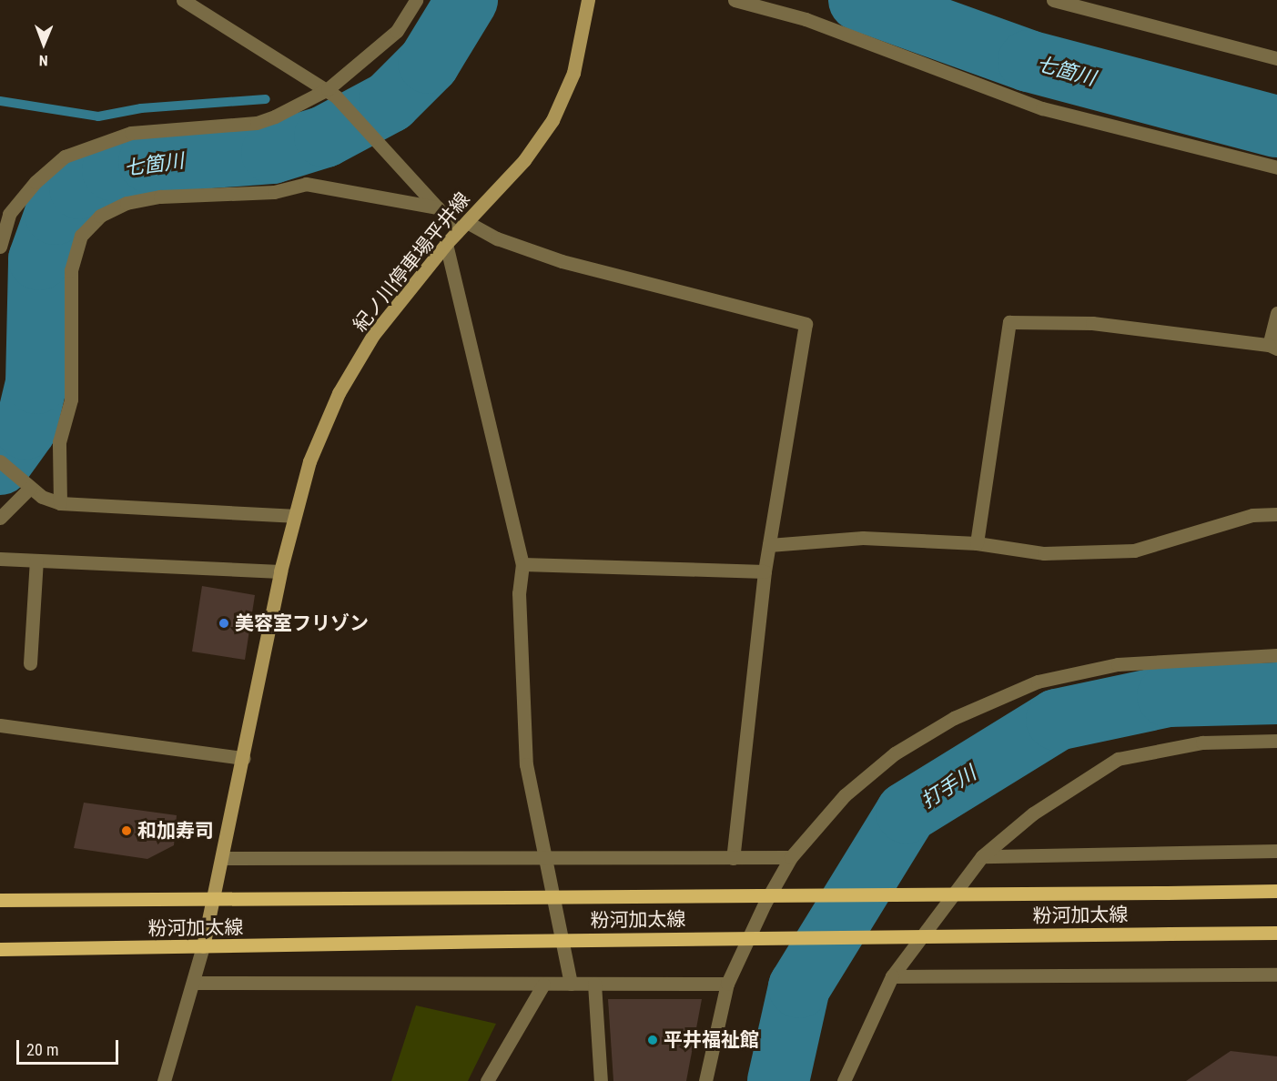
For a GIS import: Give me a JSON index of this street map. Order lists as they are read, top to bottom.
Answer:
{
  "streets": {
    "main road": ["紀ノ川停車場平井線", "粉河加太線"]
  },
  "crossings": [
    ["紀ノ川停車場平井線", "粉河加太線"]
  ],
  "water": ["七箇川", "打手川"],
  "places": ["美容室フリゾン", "和加寿司", "平井福祉館"],
  "scale_bar": "20 m",
  "north": "bottom"
}
